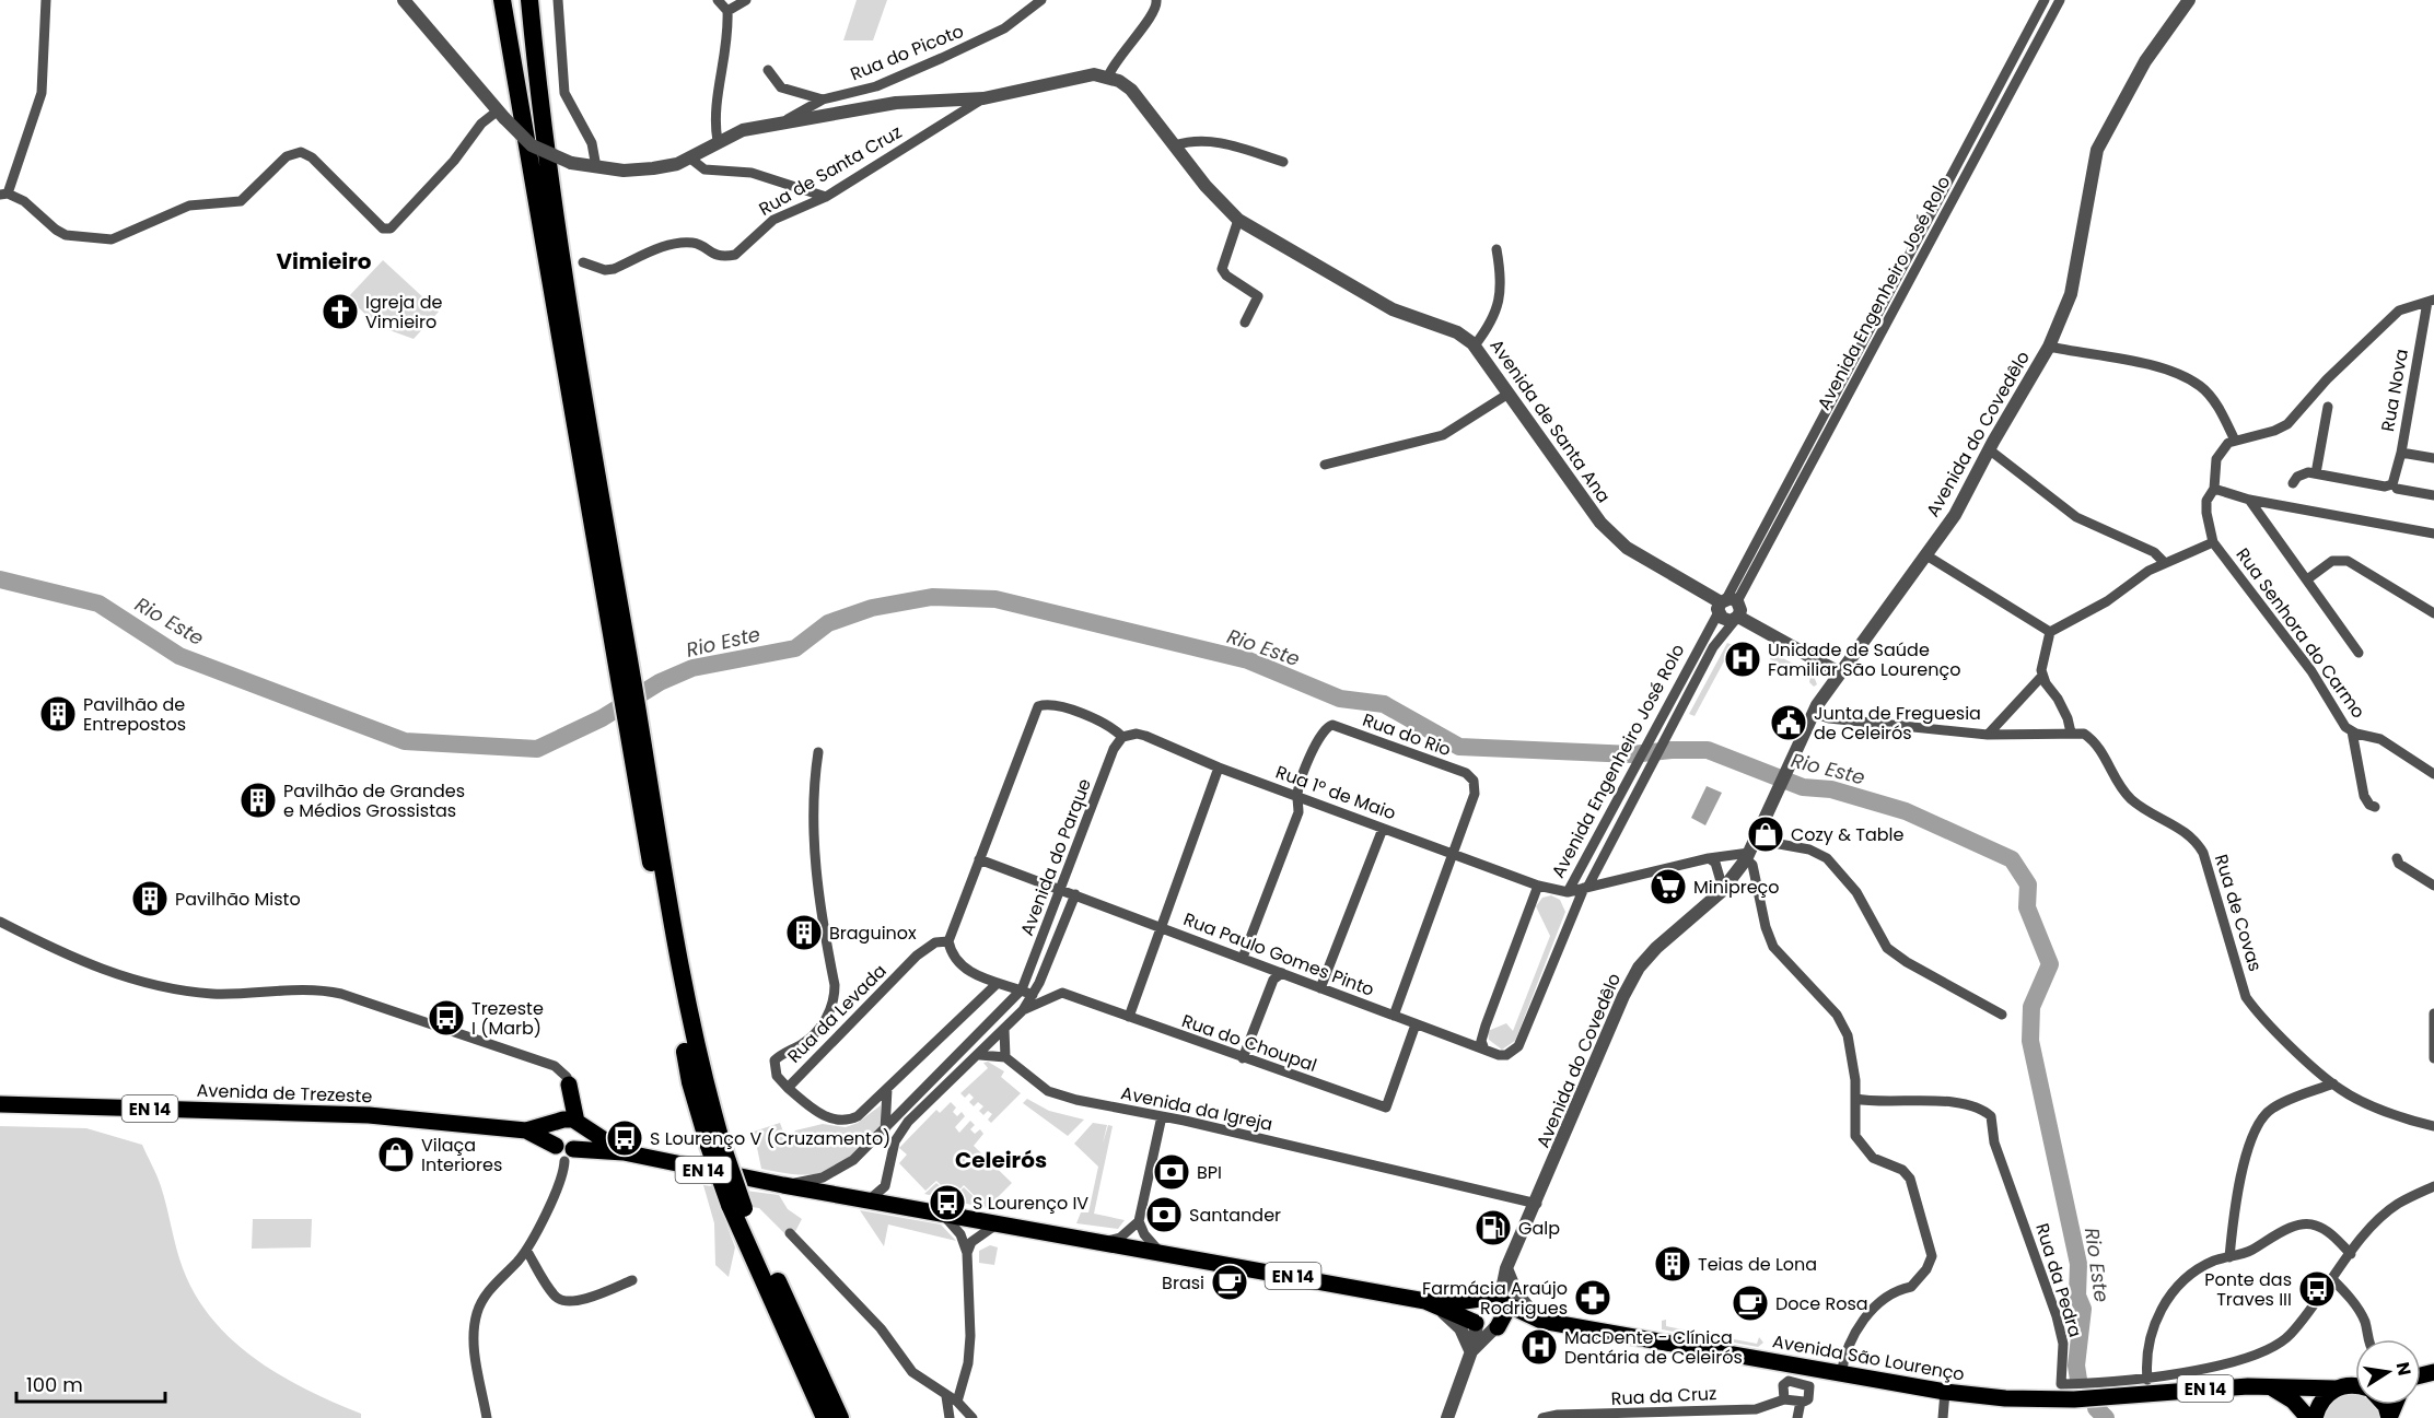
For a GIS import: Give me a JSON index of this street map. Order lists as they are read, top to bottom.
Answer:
{
  "streets": {
    "main road": ["Avenida de Trezeste", "EN 14", "Avenida São Lourenço"],
    "street": [
      "Rua do Picoto",
      "Rua de Santa Cruz",
      "Avenida Engenheiro José Rolo",
      "Rua Nova",
      "Avenida de Santa Ana",
      "Avenida do Covedêlo",
      "Rua Senhora do Carmo",
      "Rua do Rio",
      "Rua 1º de Maio",
      "Avenida do Parque",
      "Rua de Covas",
      "Rua Paulo Gomes Pinto",
      "Rua da Levada",
      "Rua do Choupal",
      "Avenida da Igreja",
      "Rua da Pedra",
      "Rua da Cruz"
    ]
  },
  "crossings": [
    ["Avenida Engenheiro José Rolo", "Avenida de Santa Ana"],
    ["Avenida Engenheiro José Rolo", "Rua 1º de Maio"],
    ["Avenida Engenheiro José Rolo", "Rua Paulo Gomes Pinto"],
    ["Avenida do Covedêlo", "Rua de Covas"],
    ["Avenida do Covedêlo", "Avenida da Igreja"],
    ["Rua do Rio", "Rua 1º de Maio"],
    ["Rua 1º de Maio", "Avenida do Parque"],
    ["Avenida do Parque", "Rua Paulo Gomes Pinto"],
    ["Avenida do Parque", "Rua do Choupal"],
    ["Avenida do Parque", "EN 14"],
    ["Rua Paulo Gomes Pinto", "Rua do Choupal"],
    ["Avenida de Trezeste", "EN 14"],
    ["EN 14", "Rua da Pedra"],
    ["EN 14", "Avenida São Lourenço"],
    ["Rua da Pedra", "Avenida São Lourenço"],
    ["Avenida São Lourenço", "Rua da Cruz"]
  ],
  "districts": ["Vimieiro", "Celeirós"],
  "water": ["Rio Este"],
  "places": {
    "church": ["Igreja de Vimieiro"],
    "hospital": ["Unidade de Saúde Familiar São Lourenço", "MacDente - Clínica Dentária de Celeirós"],
    "building": [
      "Pavilhão de Entrepostos",
      "Pavilhão de Grandes e Médios Grossistas",
      "Pavilhão Misto",
      "Braguinox",
      "Teias de Lona"
    ],
    "public building": ["Junta de Freguesia de Celeirós"],
    "shop": ["Cozy & Table", "Vilaça Interiores"],
    "supermarket": ["Minipreço"],
    "bus stop": [
      "Trezeste I (Marb)",
      "S Lourenço V (Cruzamento)",
      "S Lourenço IV",
      "Ponte das Traves III"
    ],
    "bank": ["BPI", "Santander"],
    "fuel station": ["Galp"],
    "cafe": ["Brasi", "Doce Rosa"],
    "pharmacy": ["Farmácia Araújo Rodrigues"]
  },
  "scale_bar": "100 m",
  "north": "right"
}
